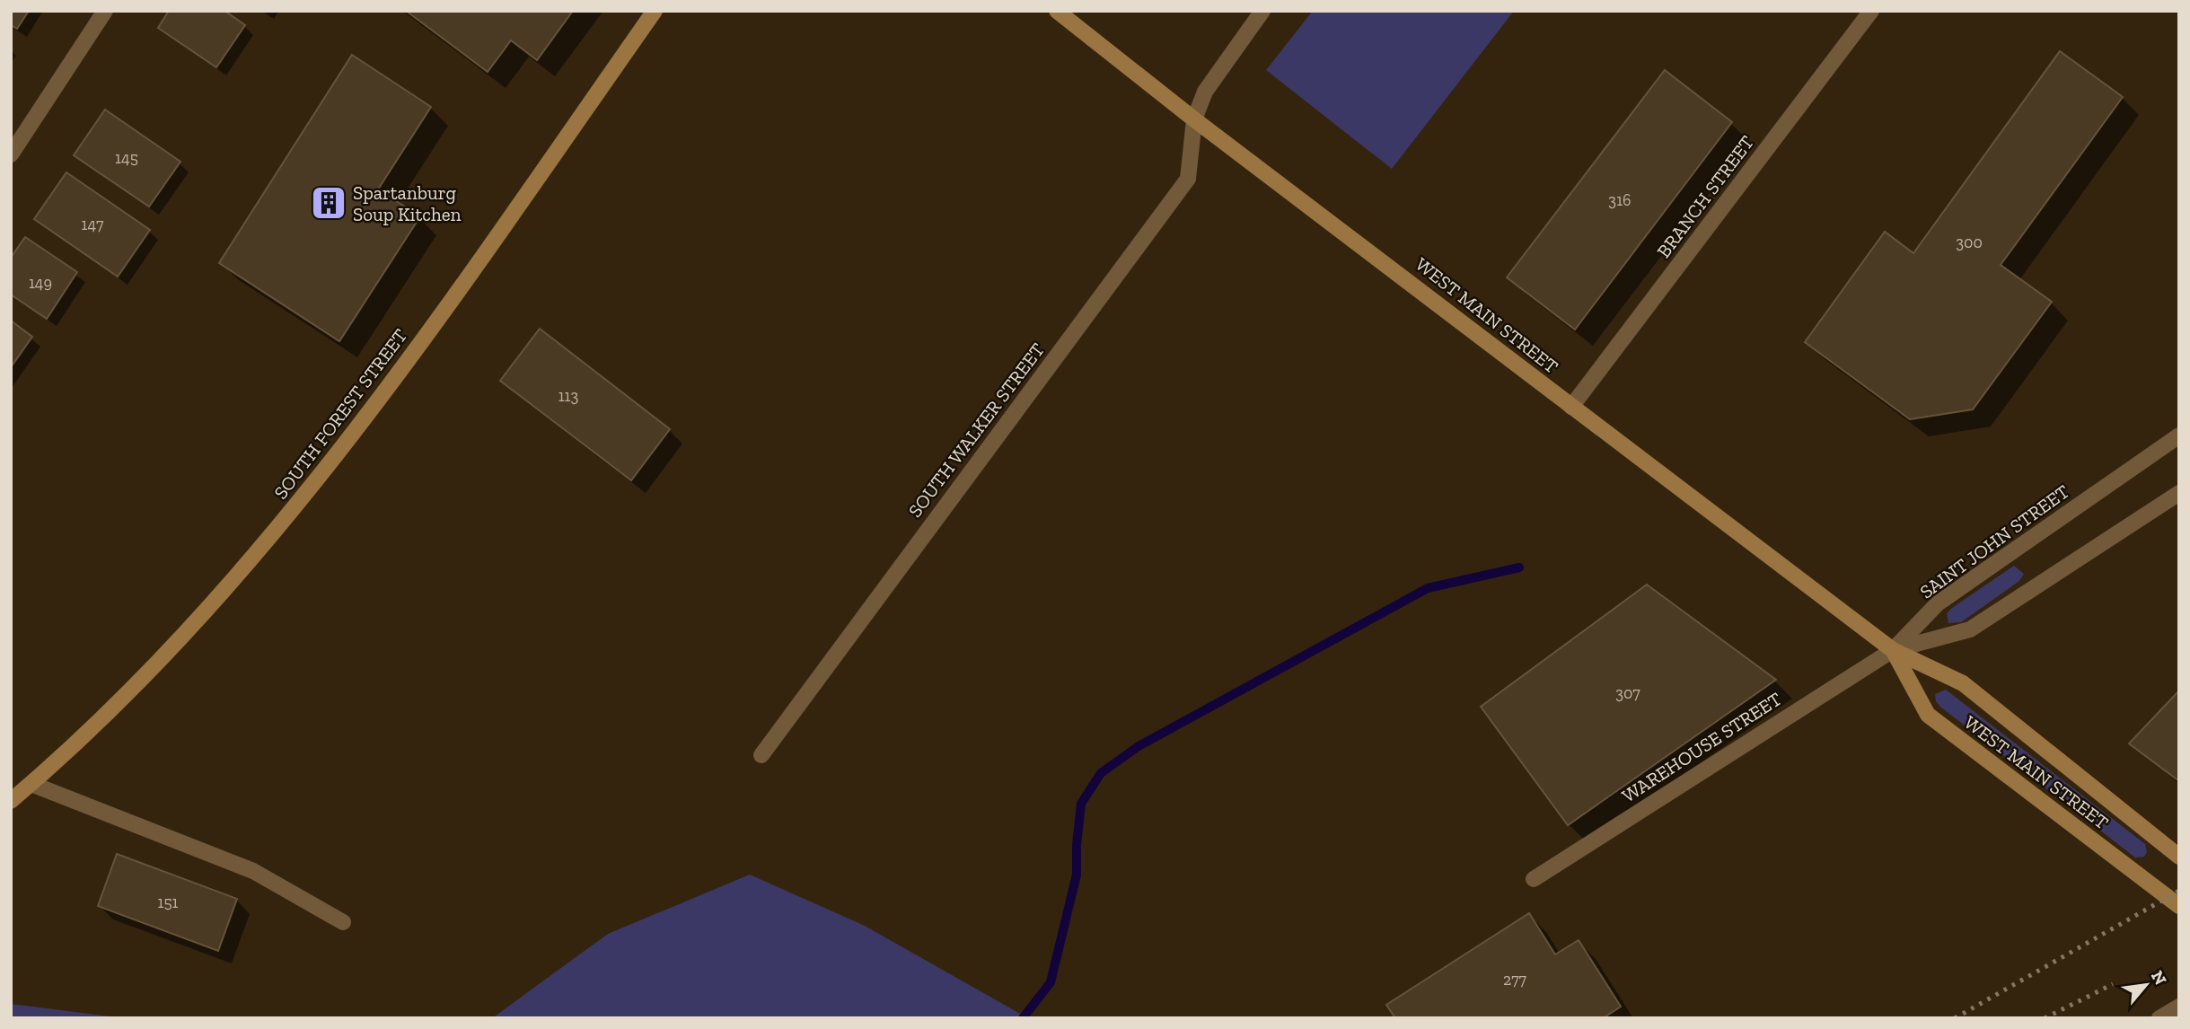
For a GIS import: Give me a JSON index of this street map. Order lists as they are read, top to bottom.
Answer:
{
  "streets": {
    "street": [
      "BRANCH STREET",
      "WEST MAIN STREET",
      "SOUTH FOREST STREET",
      "SOUTH WALKER STREET",
      "SAINT JOHN STREET",
      "WAREHOUSE STREET"
    ]
  },
  "crossings": [
    ["BRANCH STREET", "WEST MAIN STREET"],
    ["WEST MAIN STREET", "SOUTH WALKER STREET"],
    ["WEST MAIN STREET", "SAINT JOHN STREET"],
    ["WEST MAIN STREET", "WAREHOUSE STREET"],
    ["SAINT JOHN STREET", "WAREHOUSE STREET"]
  ],
  "places": {
    "building": ["Spartanburg Soup Kitchen"]
  },
  "house_numbers": [
    "145",
    "316",
    "147",
    "300",
    "149",
    "113",
    "307",
    "151",
    "277"
  ],
  "north": "top right"
}
